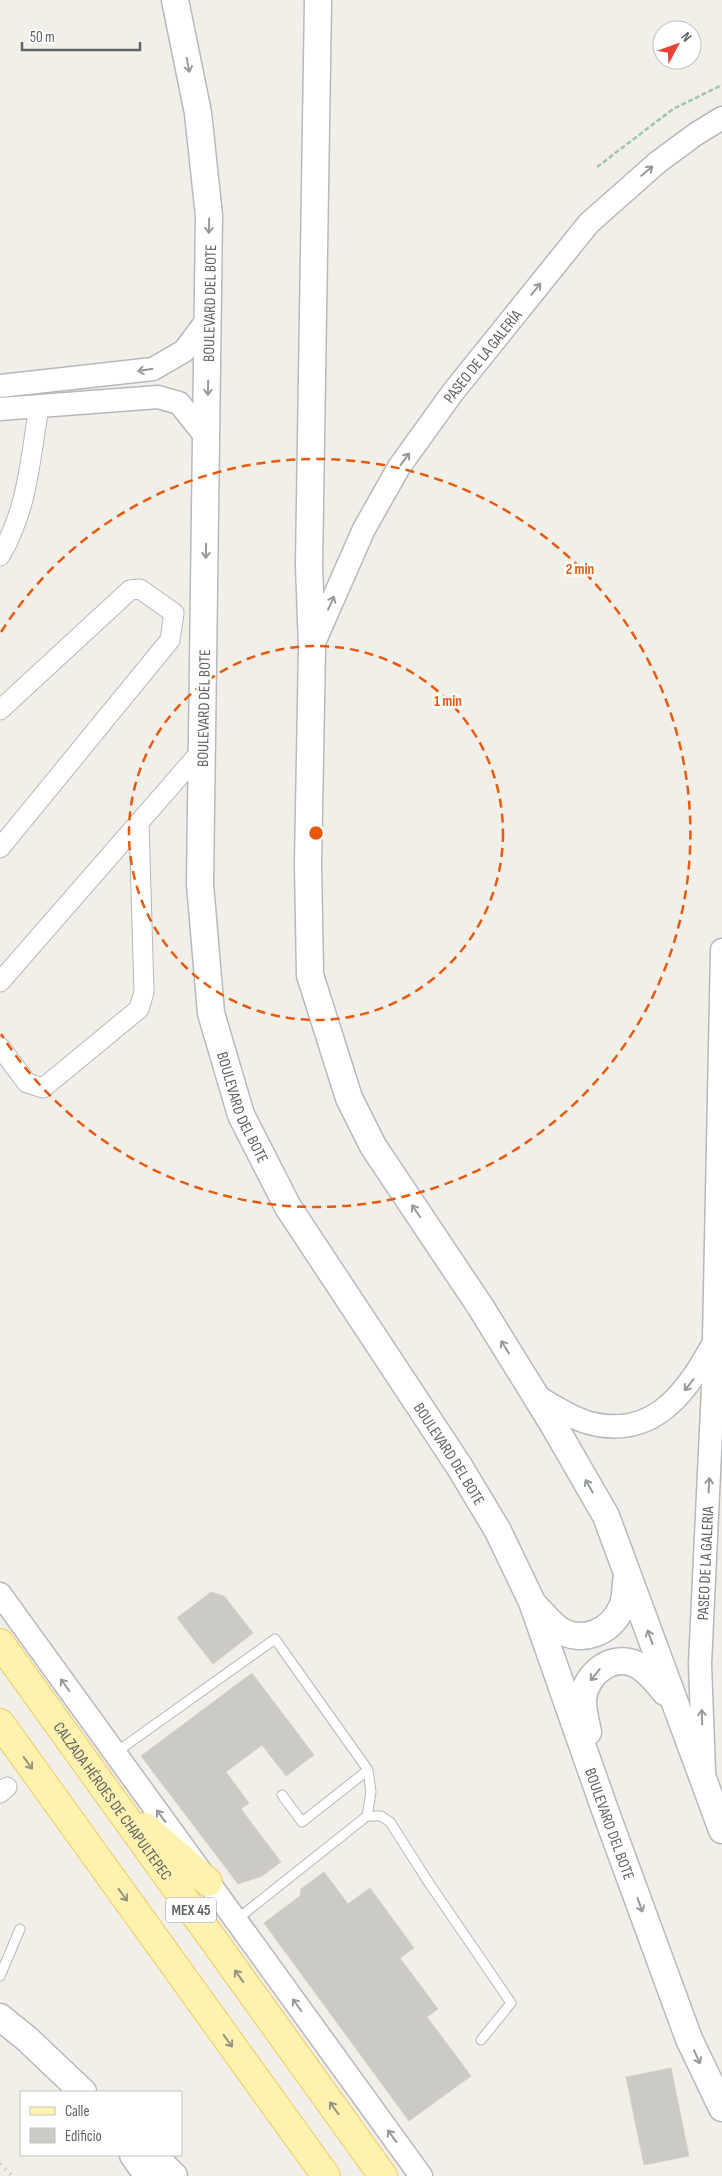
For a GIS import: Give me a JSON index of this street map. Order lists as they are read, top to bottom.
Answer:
{
  "streets": {
    "main road": ["BOULEVARD DEL BOTE", "CALZADA HÉROES DE CHAPULTEPEC", "MEX 45"],
    "street": ["PASEO DE LA GALERÍA", "PASEO DE LA GALERIA"]
  },
  "one_way": ["PASEO DE LA GALERÍA", "PASEO DE LA GALERIA"],
  "legend": ["Calle", "Edificio"],
  "scale_bar": "50 m",
  "north": "top right",
  "rings": ["2 min", "1 min"]
}
